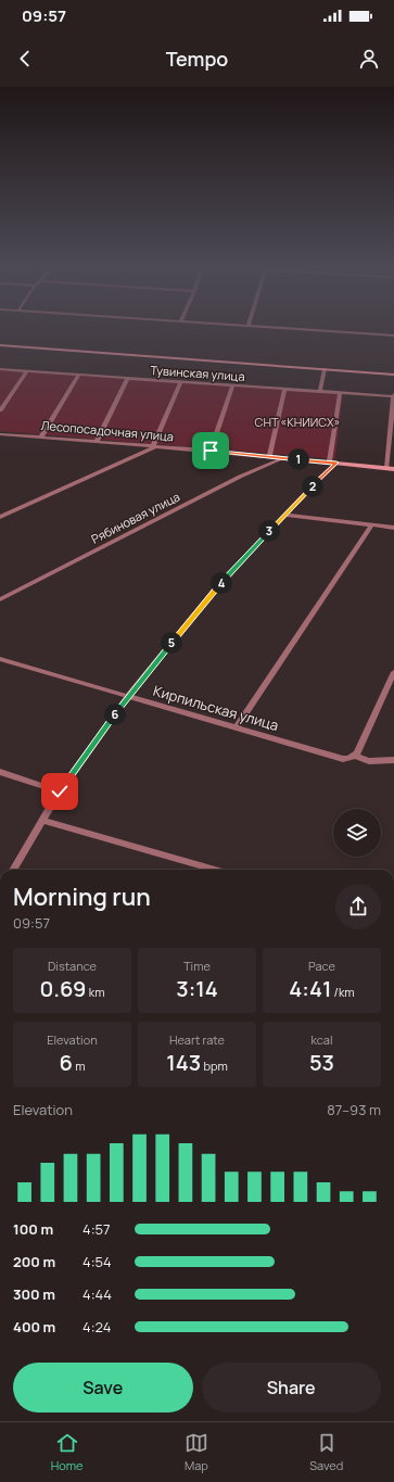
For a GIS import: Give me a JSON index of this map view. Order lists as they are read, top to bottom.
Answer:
{
  "streets": {
    "street": [
      "Тувинская улица",
      "Лесопосадочная улица",
      "Рябиновая улица",
      "Кирпильская улица"
    ]
  },
  "crossings": [
    ["Лесопосадочная улица", "Рябиновая улица"]
  ],
  "parks": ["СНТ «КНИИСХ»"],
  "page": {
    "status": "09:57",
    "header": "Tempo",
    "pins": [
      "1",
      "2",
      "3",
      "4",
      "5",
      "6"
    ],
    "heading": ["Morning run", "09:57"],
    "stats": [
      ["Distance", "0.69 km"],
      ["Time", "3:14"],
      ["Pace", "4:41 /km"],
      ["Elevation", "6 m"],
      ["Heart rate", "143 bpm"],
      ["kcal", "53"]
    ],
    "chart": ["Elevation", "87–93 m"],
    "list": [
      {
        "name": "100 m",
        "note": "4:57"
      },
      {
        "name": "200 m",
        "note": "4:54"
      },
      {
        "name": "300 m",
        "note": "4:44"
      },
      {
        "name": "400 m",
        "note": "4:24"
      }
    ],
    "buttons": ["Save", "Share"],
    "tabs": ["Home", "Map", "Saved"]
  }
}
